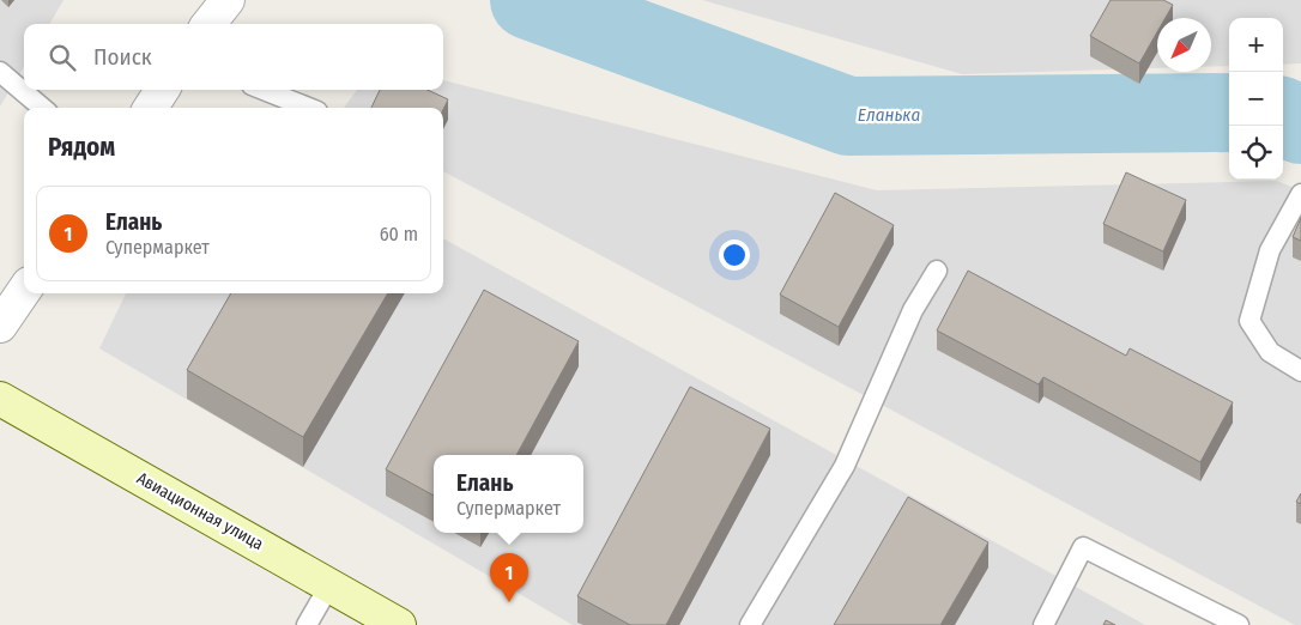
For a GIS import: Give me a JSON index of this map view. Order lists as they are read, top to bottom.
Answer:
{
  "streets": {
    "street": ["Авиационная улица"]
  },
  "water": ["Еланька"],
  "north": "bottom left",
  "page": {
    "map_buttons": ["+", "−"],
    "search": "Поиск",
    "heading": "Рядом",
    "list": [
      {
        "mark": "1",
        "name": "Елань",
        "note": "Супермаркет",
        "value": "60 m"
      }
    ],
    "popup": ["Елань", "Супермаркет"],
    "pins": "1"
  }
}
